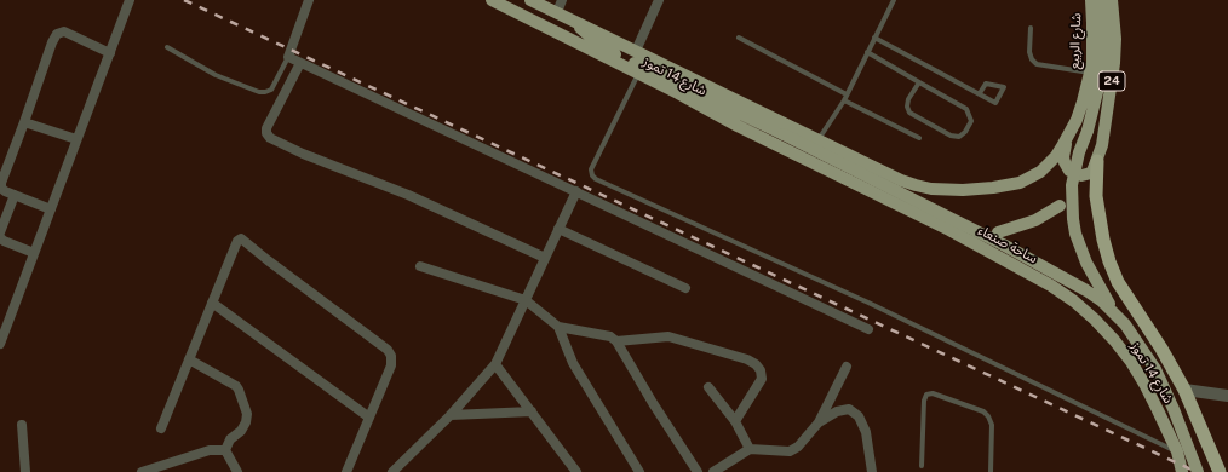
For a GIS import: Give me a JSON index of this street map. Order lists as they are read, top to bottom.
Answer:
{
  "streets": {
    "main road": [
      "شارع الربيع",
      "شارع 14 تموز",
      "24",
      "ساحة صنعاء"
    ]
  },
  "crossings": [
    ["شارع الربيع", "شارع 14 تموز"],
    ["شارع 14 تموز", "ساحة صنعاء"]
  ]
}
